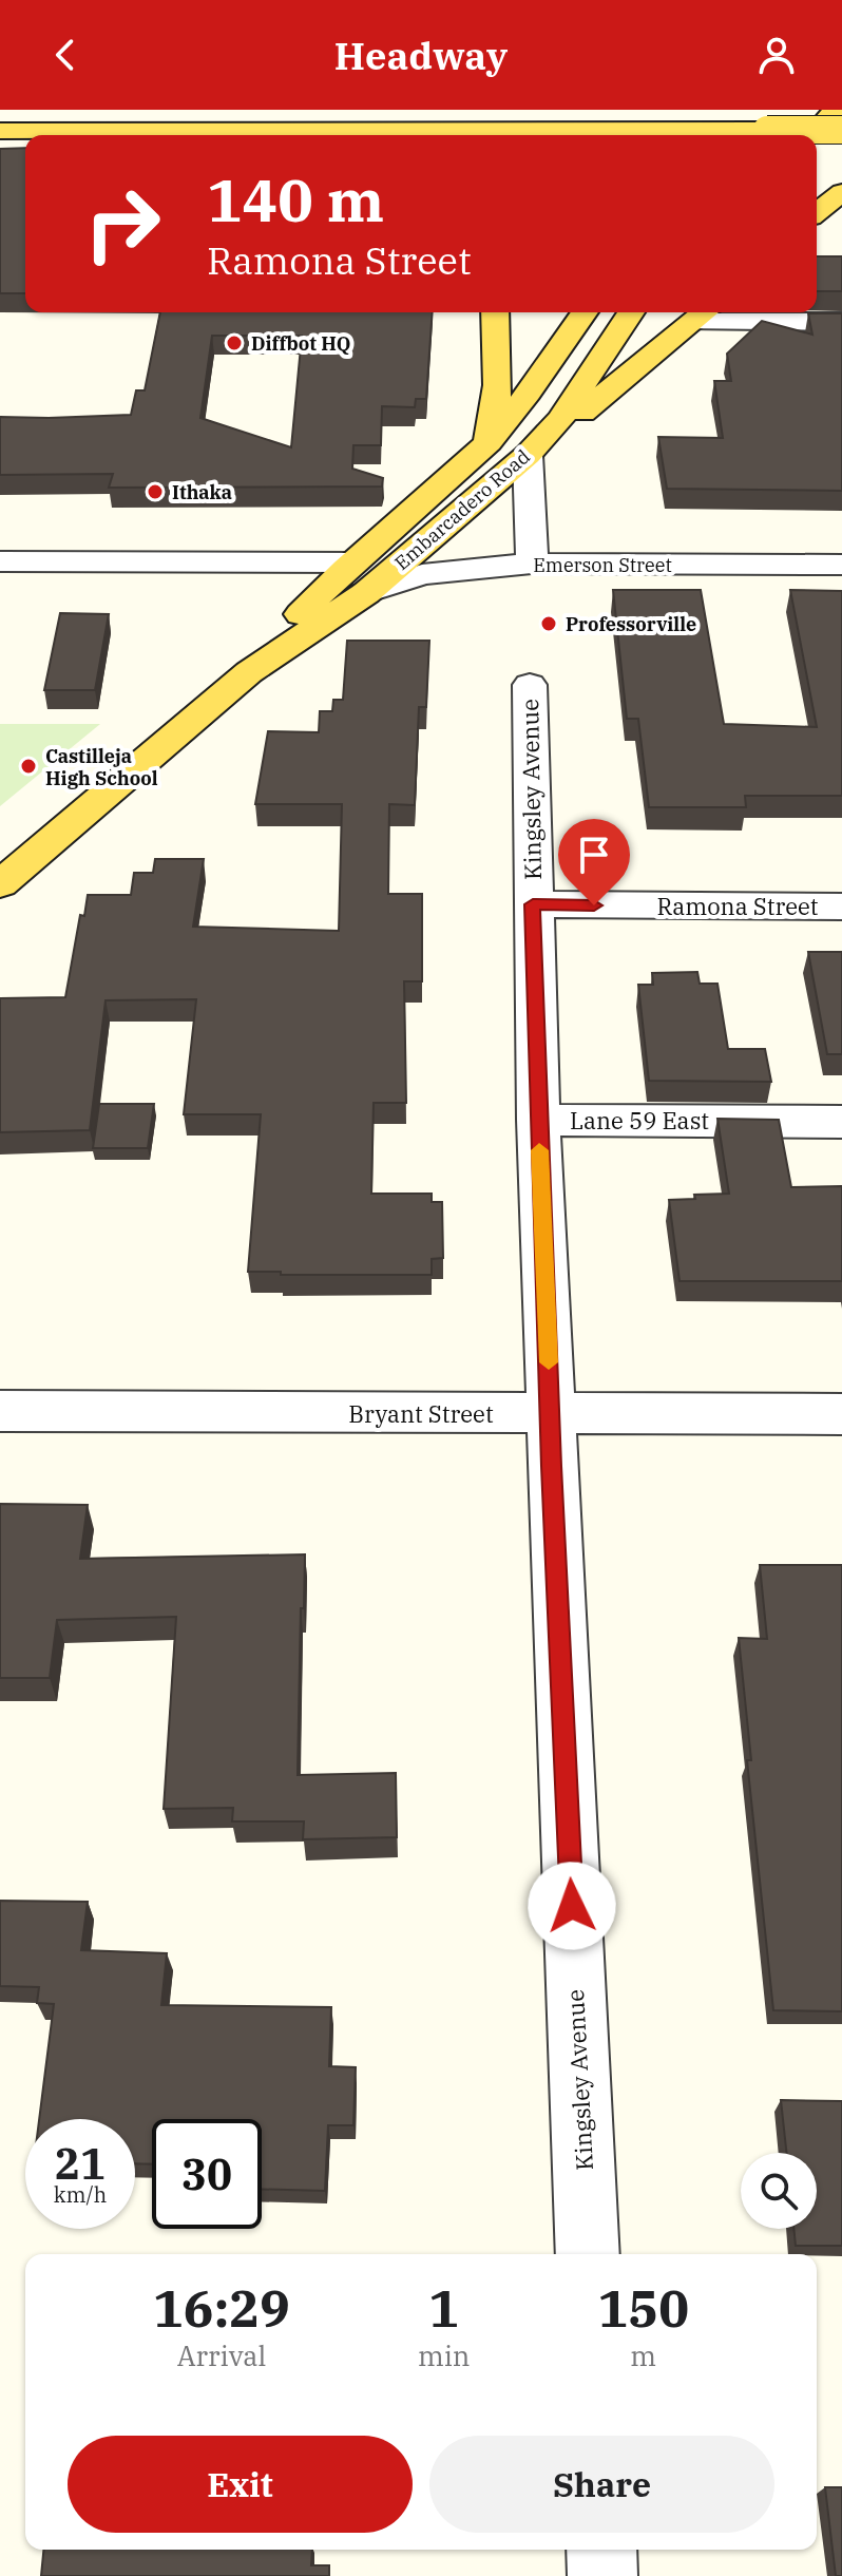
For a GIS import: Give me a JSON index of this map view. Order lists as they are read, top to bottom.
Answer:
{
  "streets": {
    "main road": ["Embarcadero Road"],
    "street": [
      "Emerson Street",
      "Kingsley Avenue",
      "Ramona Street",
      "Lane 59 East",
      "Bryant Street"
    ]
  },
  "crossings": [
    ["Embarcadero Road", "Emerson Street"],
    ["Kingsley Avenue", "Ramona Street"],
    ["Kingsley Avenue", "Lane 59 East"],
    ["Kingsley Avenue", "Bryant Street"]
  ],
  "places": [
    "Diffbot HQ",
    "Ithaka",
    "Professorville",
    "Castilleja High School"
  ],
  "page": {
    "header": "Headway",
    "turn": ["140 m", "Ramona Street"],
    "speed": "21 km/h",
    "limit": "30",
    "eta": [
      "16:29",
      "Arrival",
      "1",
      "min",
      "150",
      "m"
    ],
    "buttons": ["Exit", "Share"]
  }
}
